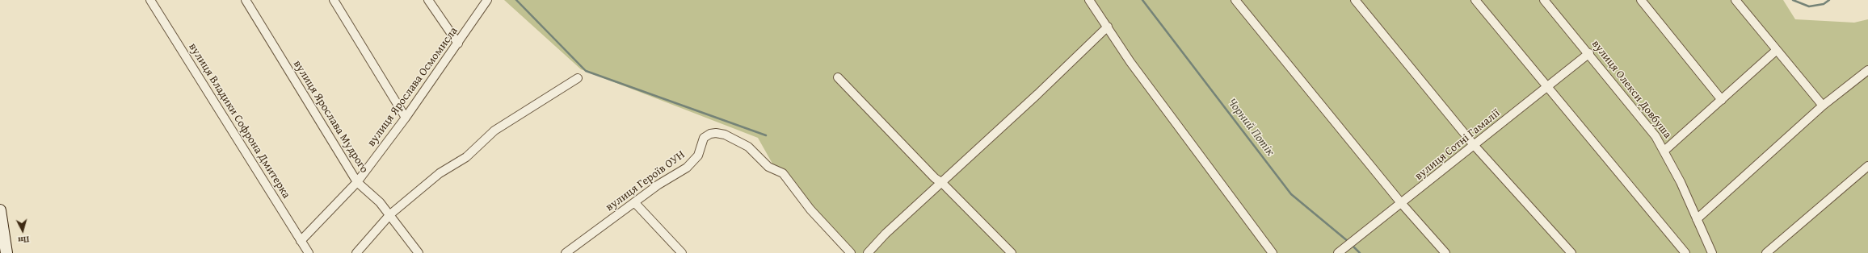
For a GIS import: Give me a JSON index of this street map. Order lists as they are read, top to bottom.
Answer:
{
  "streets": {
    "street": [
      "вулиця Ярослава Осмомисла",
      "вулиця Олекси Довбуша",
      "вулиця Ярослава Мудрого",
      "вулиця Владики Софрона Дмитерка",
      "вулиця Сотні Гамалії",
      "вулиця Героїв ОУН"
    ]
  },
  "crossings": [
    ["вулиця Ярослава Осмомисла", "вулиця Ярослава Мудрого"],
    ["вулиця Ярослава Осмомисла", "вулиця Владики Софрона Дмитерка"],
    ["вулиця Олекси Довбуша", "вулиця Сотні Гамалії"]
  ],
  "water": ["Чорний Потік"],
  "north": "bottom"
}
